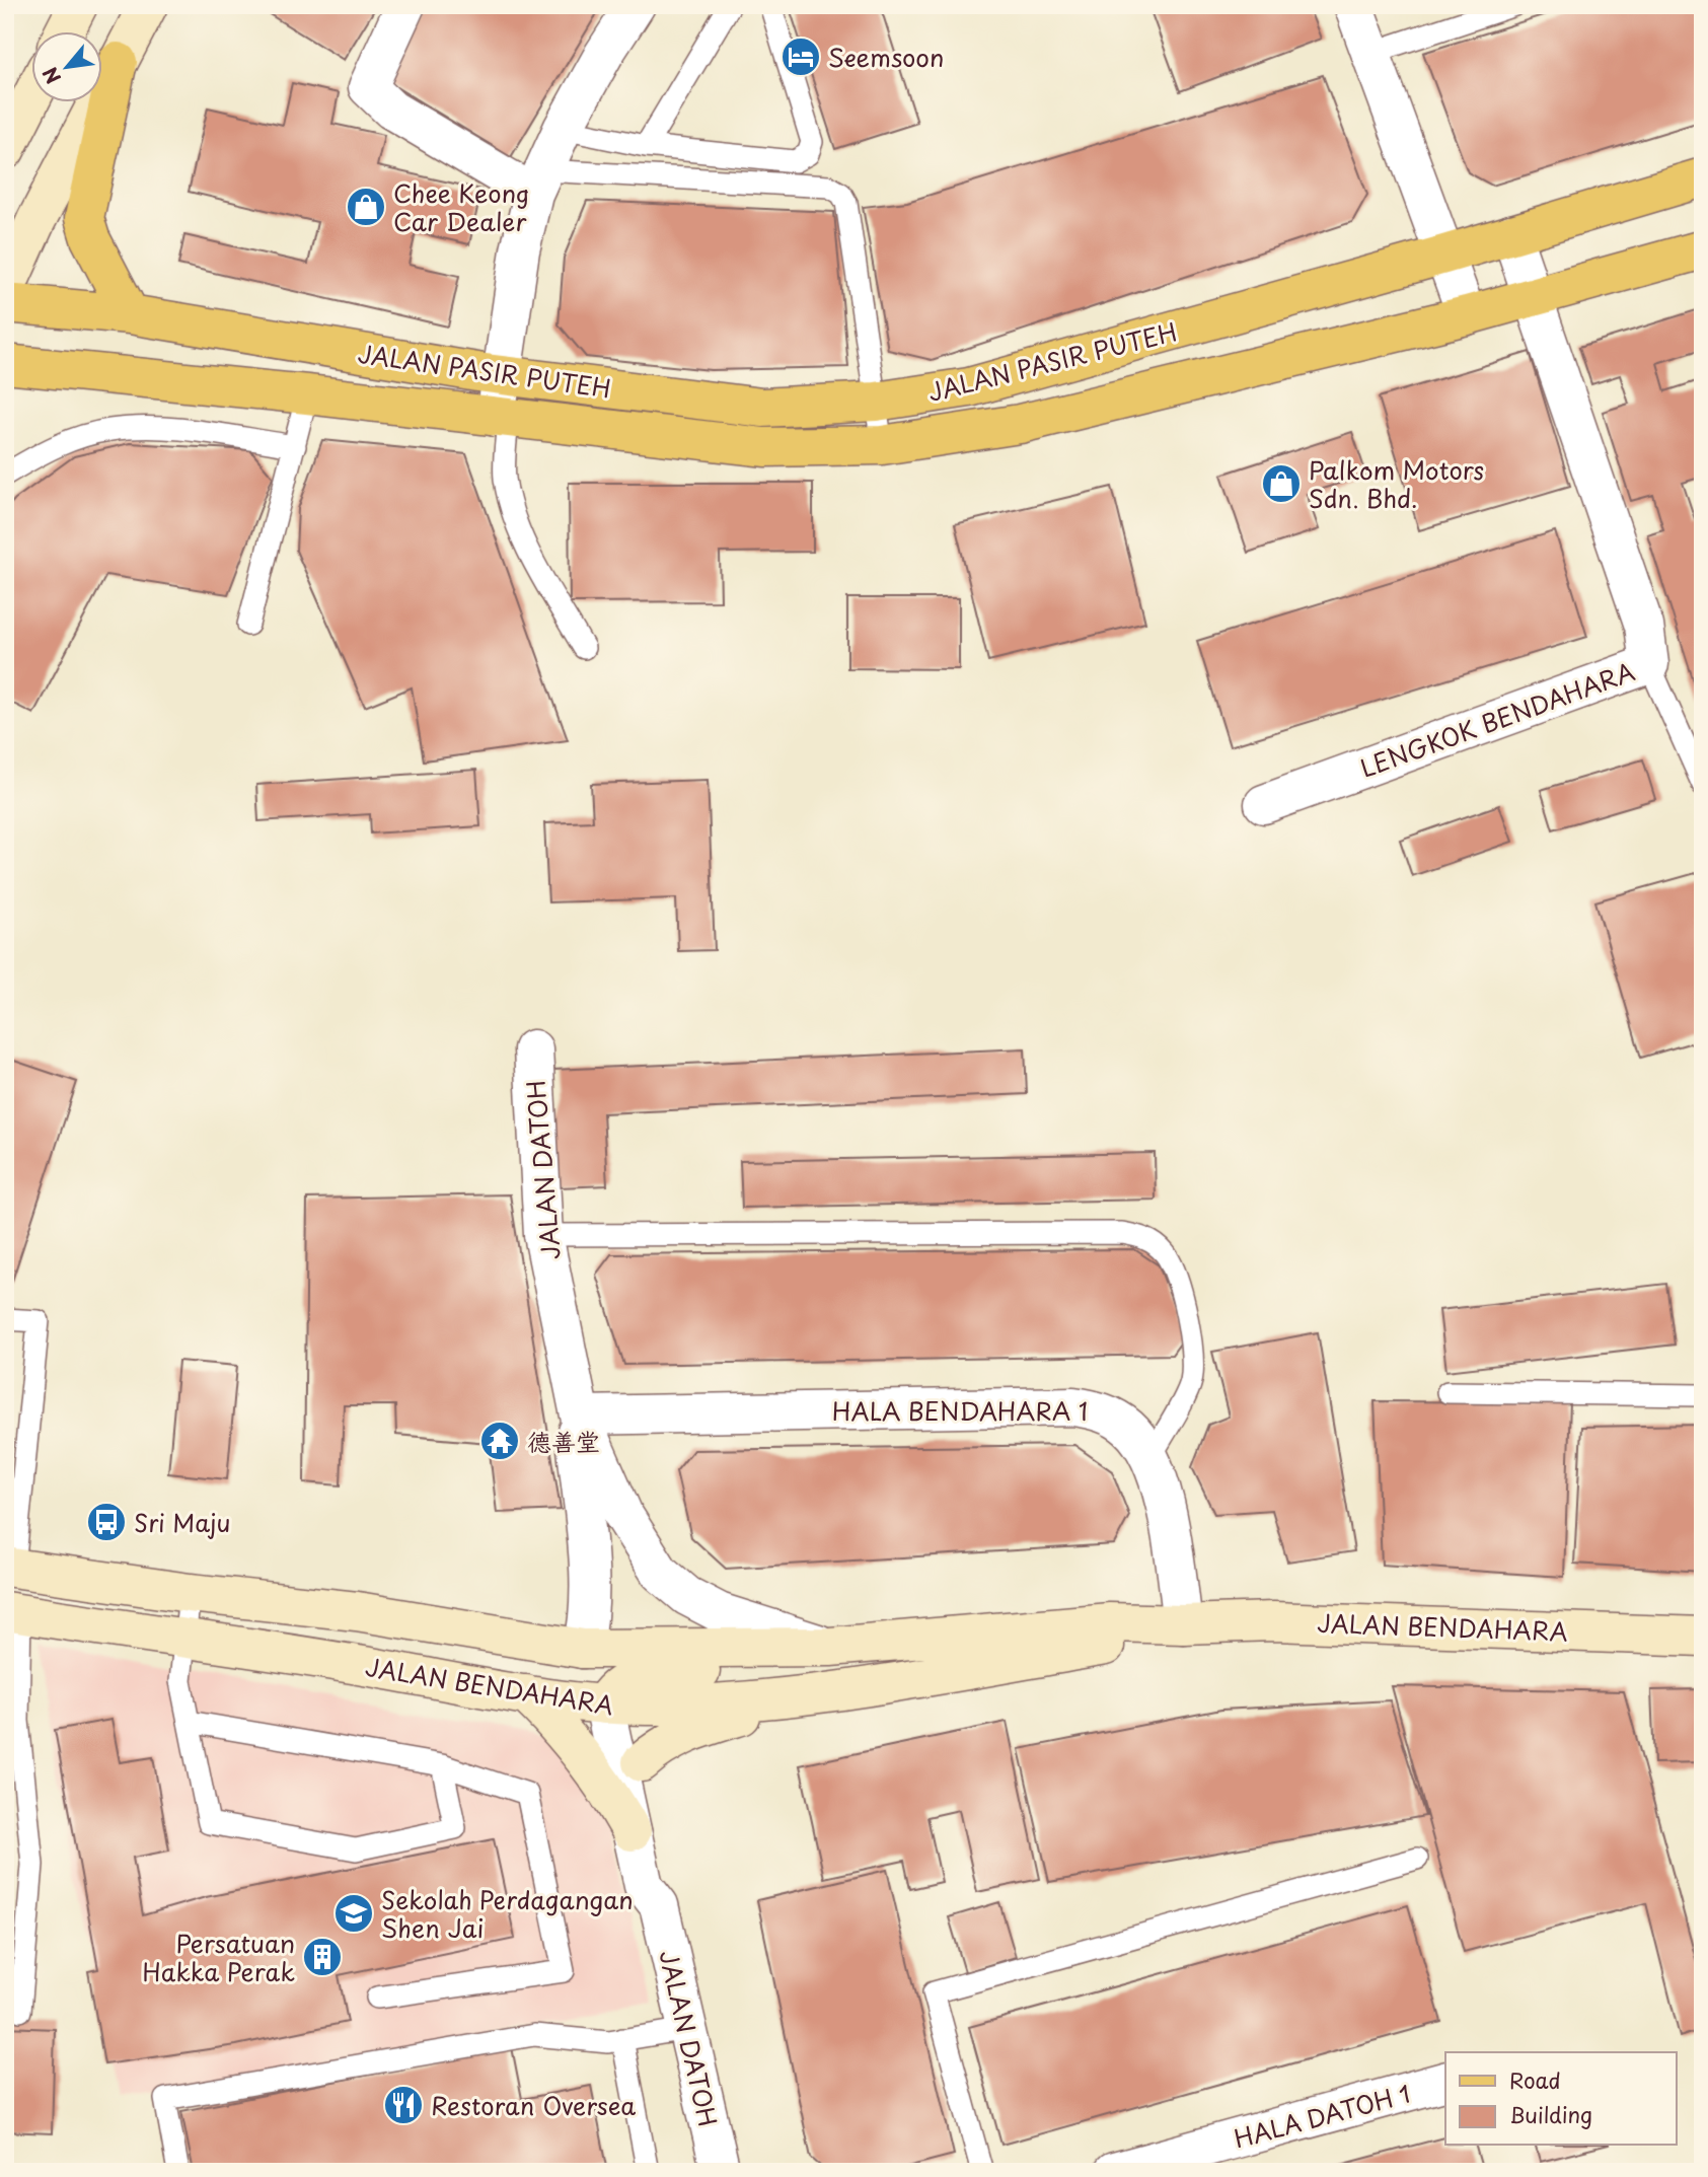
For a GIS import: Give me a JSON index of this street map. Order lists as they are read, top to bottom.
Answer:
{
  "streets": {
    "main road": ["JALAN PASIR PUTEH", "JALAN BENDAHARA"],
    "street": [
      "LENGKOK BENDAHARA",
      "JALAN DATOH",
      "HALA BENDAHARA 1",
      "HALA DATOH 1"
    ]
  },
  "crossings": [
    ["JALAN PASIR PUTEH", "LENGKOK BENDAHARA"],
    ["JALAN DATOH", "HALA BENDAHARA 1"],
    ["JALAN DATOH", "JALAN BENDAHARA"],
    ["HALA BENDAHARA 1", "JALAN BENDAHARA"]
  ],
  "places": {
    "hotel": ["Seemsoon"],
    "shop": ["Chee Keong Car Dealer", "Palkom Motors Sdn. Bhd."],
    "temple": ["德善堂"],
    "bus stop": ["Sri Maju"],
    "school or university": ["Sekolah Perdagangan Shen Jai"],
    "building": ["Persatuan Hakka Perak"],
    "restaurant": ["Restoran Oversea"]
  },
  "legend": ["Road", "Building"],
  "north": "bottom left"
}
